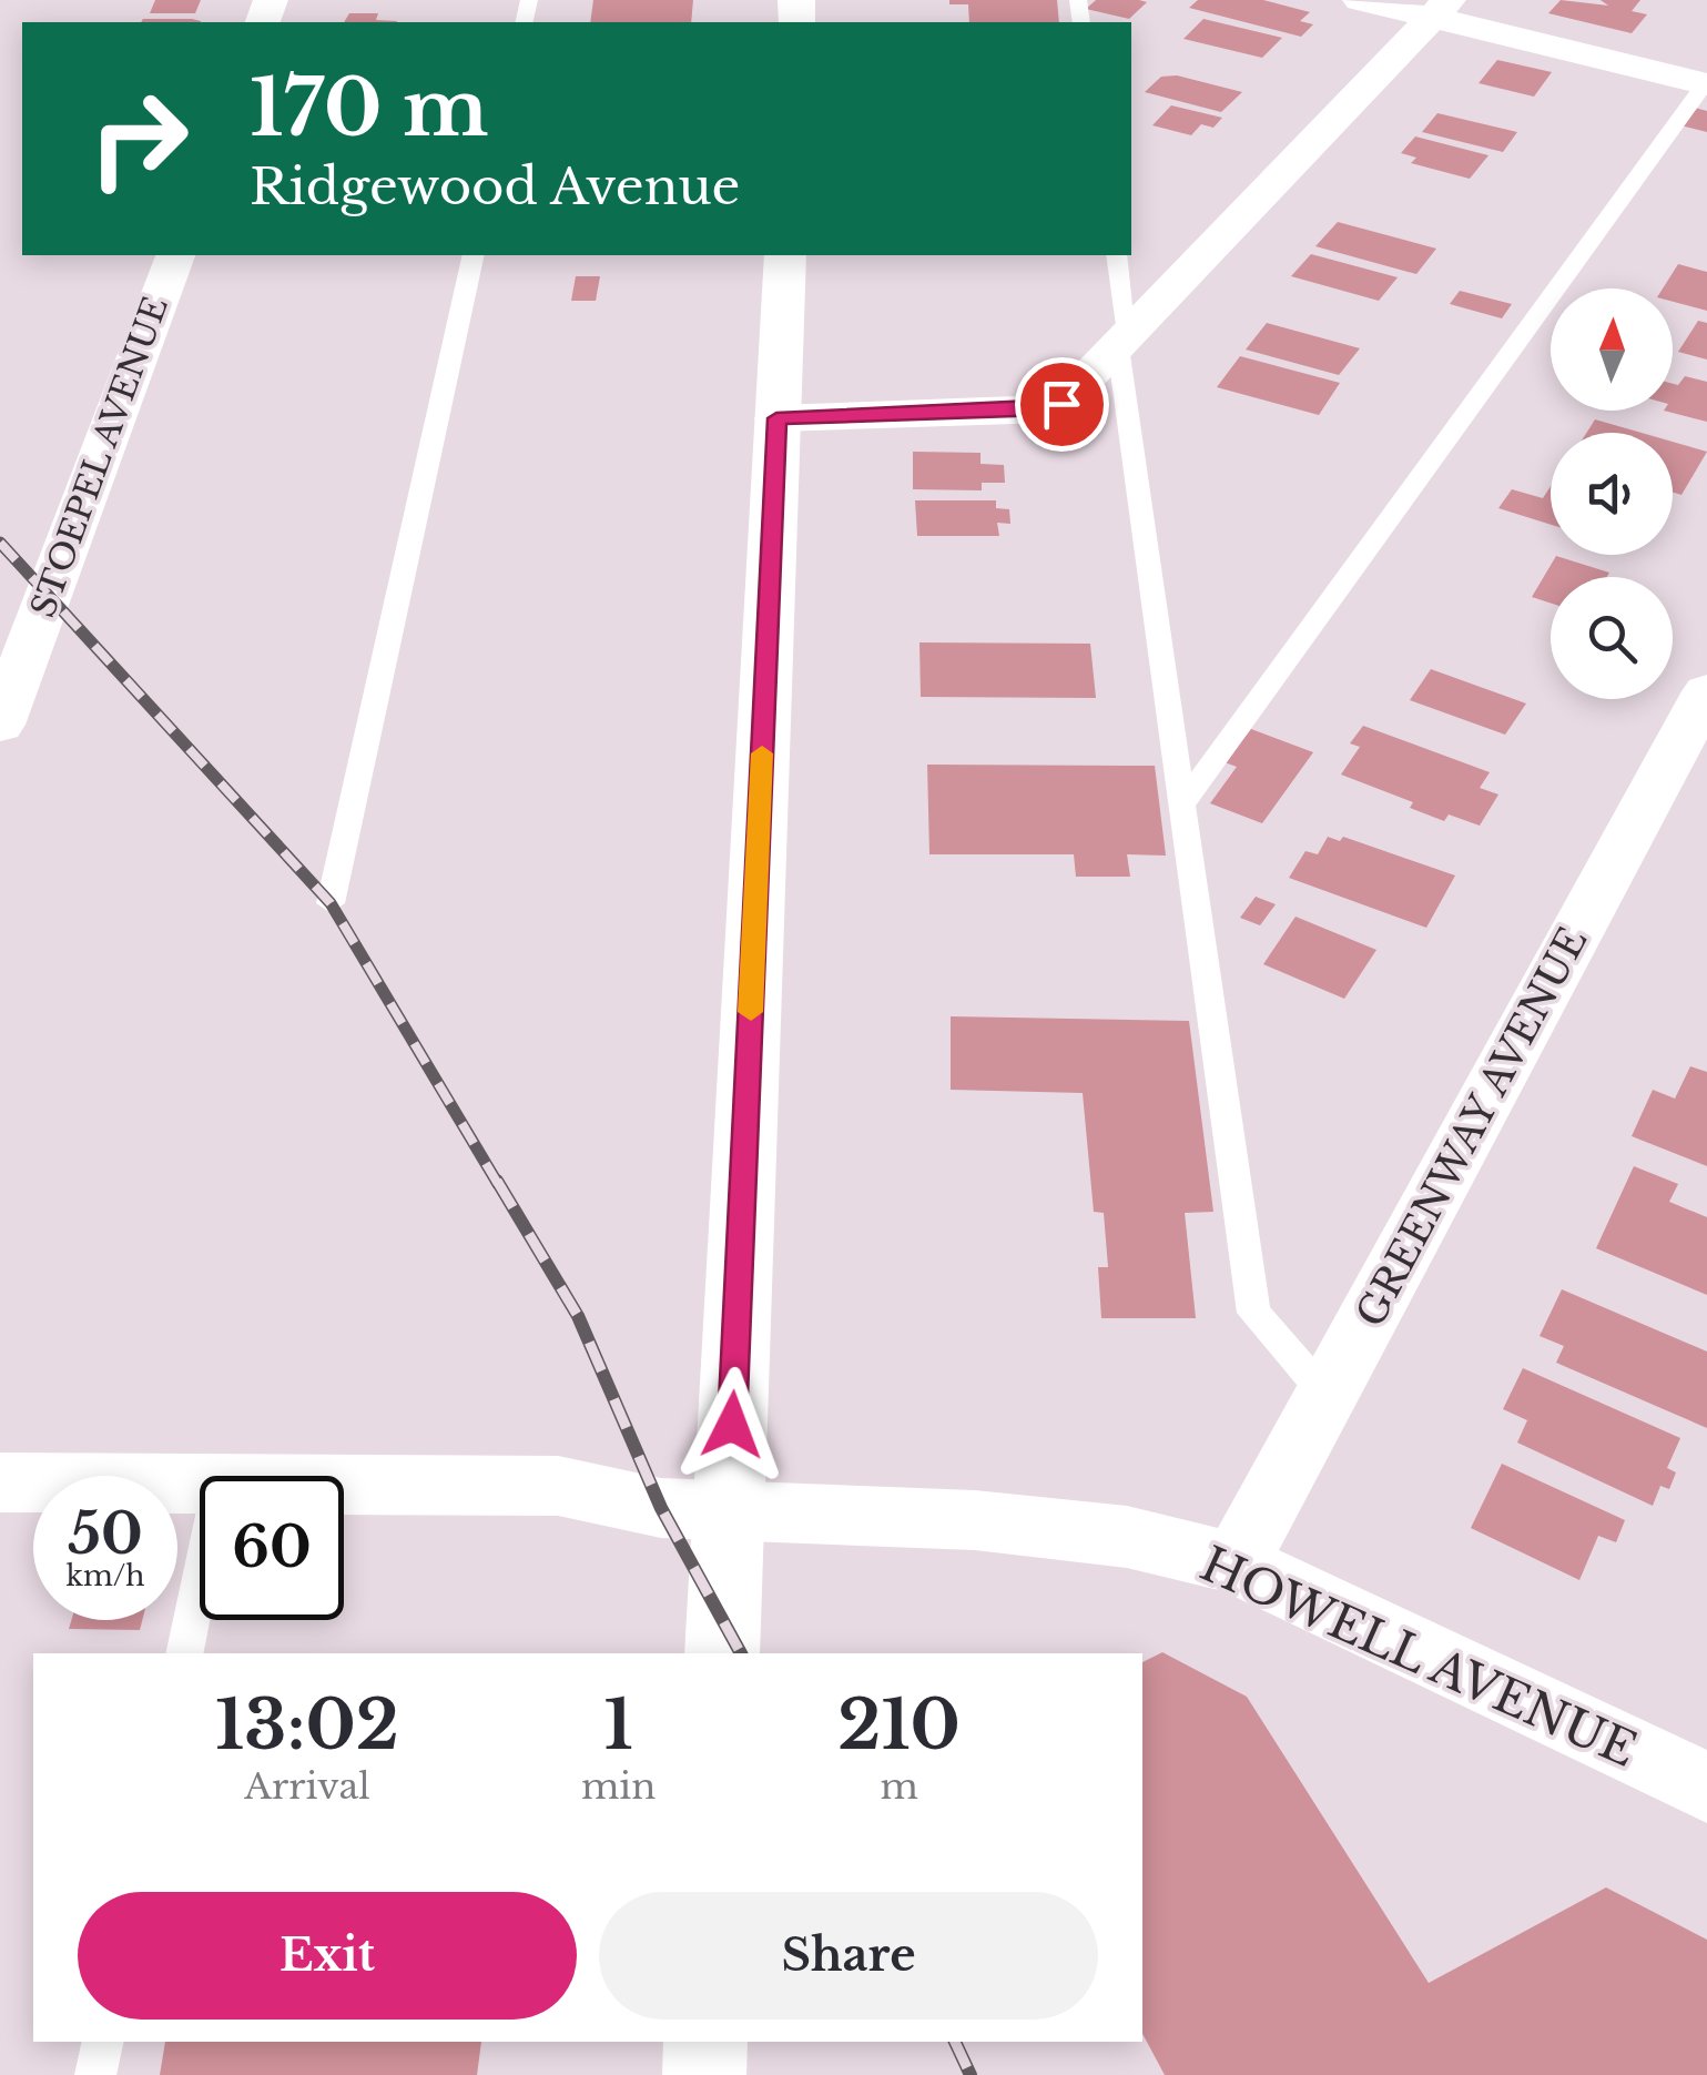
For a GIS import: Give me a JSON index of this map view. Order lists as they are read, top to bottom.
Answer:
{
  "streets": {
    "street": ["STOEPEL AVENUE", "GREENWAY AVENUE", "HOWELL AVENUE"]
  },
  "crossings": [
    ["GREENWAY AVENUE", "HOWELL AVENUE"]
  ],
  "north": "top",
  "page": {
    "turn": ["170 m", "Ridgewood Avenue"],
    "speed": "50 km/h",
    "limit": "60",
    "eta": [
      "13:02",
      "Arrival",
      "1",
      "min",
      "210",
      "m"
    ],
    "buttons": ["Exit", "Share"]
  }
}
